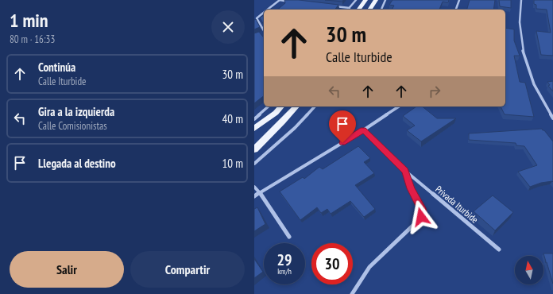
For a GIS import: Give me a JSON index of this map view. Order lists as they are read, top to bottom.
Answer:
{
  "streets": {
    "street": ["Privada Iturbide"]
  },
  "north": "top",
  "page": {
    "heading": ["1 min", "80 m · 16:33"],
    "turn": ["30 m", "Calle Iturbide"],
    "list": [
      {
        "name": "Continúa",
        "note": "Calle Iturbide",
        "value": "30 m"
      },
      {
        "name": "Gira a la izquierda",
        "note": "Calle Comisionistas",
        "value": "40 m"
      },
      {
        "name": "Llegada al destino",
        "value": "10 m"
      }
    ],
    "speed": "29 km/h",
    "limit": "30",
    "buttons": ["Salir", "Compartir"]
  }
}
